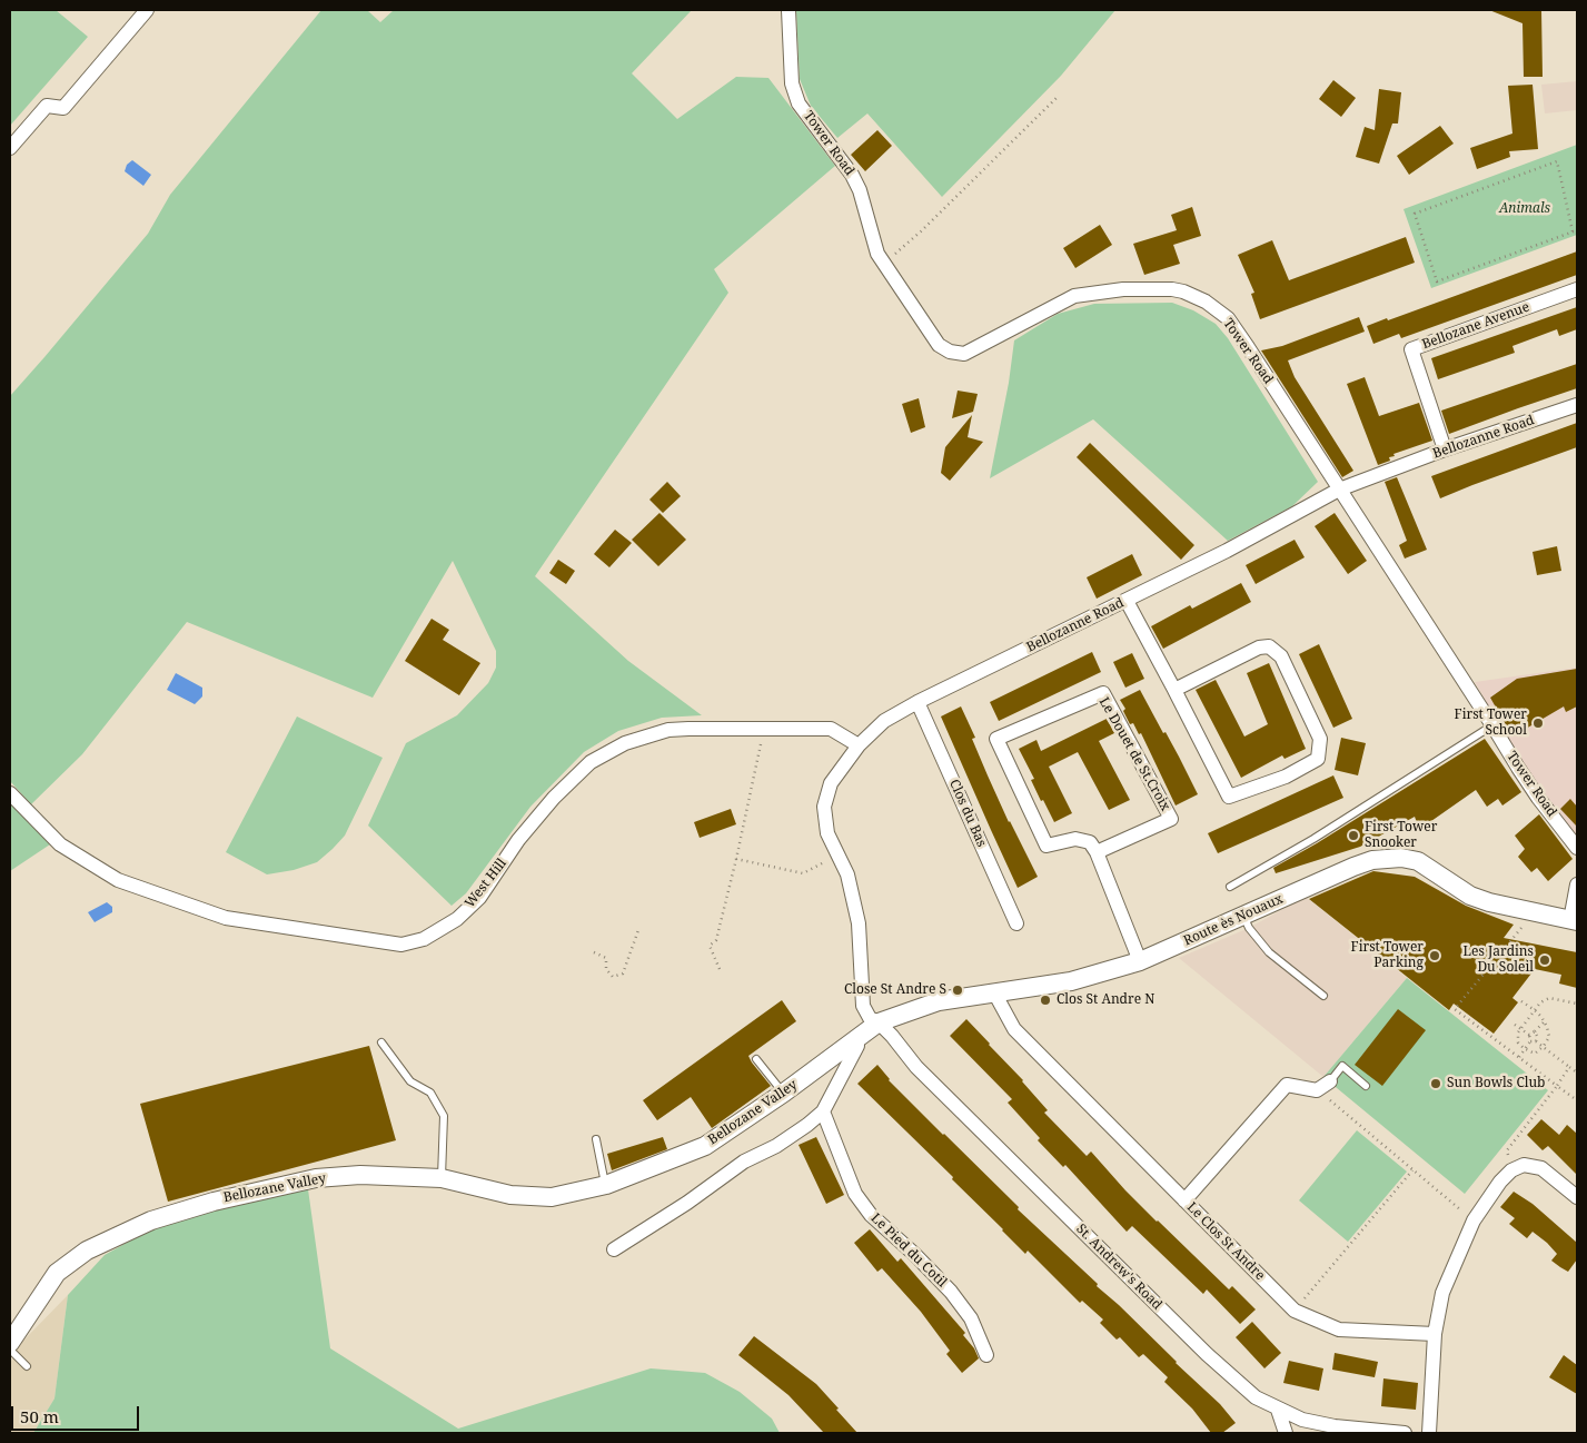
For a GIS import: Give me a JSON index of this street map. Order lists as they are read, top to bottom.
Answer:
{
  "streets": {
    "street": [
      "Tower Road",
      "Bellozane Avenue",
      "Bellozanne Road",
      "Le Douet de St.Croix",
      "Clos du Bas",
      "West Hill",
      "Route ès Nouaux",
      "Bellozane Valley",
      "Le Clos St Andre",
      "Le Pied du Cotil",
      "St. Andrew's Road"
    ]
  },
  "crossings": [
    ["Tower Road", "Bellozanne Road"],
    ["Bellozane Avenue", "Bellozanne Road"],
    ["Bellozanne Road", "Clos du Bas"],
    ["Bellozanne Road", "West Hill"],
    ["Bellozanne Road", "Route ès Nouaux"],
    ["Bellozanne Road", "Bellozane Valley"],
    ["Bellozanne Road", "St. Andrew's Road"],
    ["Route ès Nouaux", "Bellozane Valley"],
    ["Route ès Nouaux", "Le Clos St Andre"],
    ["Route ès Nouaux", "St. Andrew's Road"],
    ["Bellozane Valley", "St. Andrew's Road"]
  ],
  "parks": ["Animals"],
  "places": [
    "First Tower School",
    "First Tower Snooker",
    "First Tower Parking",
    "Les Jardins Du Soleil",
    "Close St Andre S",
    "Clos St Andre N",
    "Sun Bowls Club"
  ],
  "scale_bar": "50 m"
}
